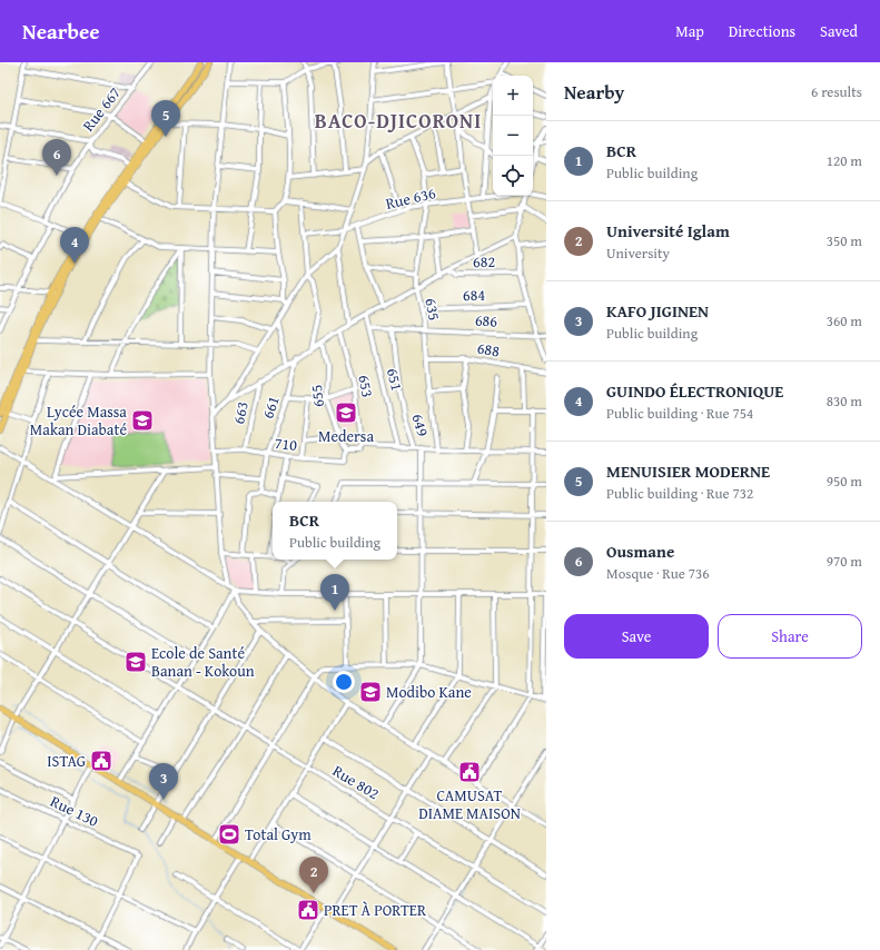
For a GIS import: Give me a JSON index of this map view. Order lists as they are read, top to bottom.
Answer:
{
  "streets": {
    "street": [
      "Rue 667",
      "Rue 636",
      "682",
      "684",
      "635",
      "686",
      "688",
      "651",
      "653",
      "655",
      "661",
      "663",
      "649",
      "710",
      "Rue 802",
      "Rue 130"
    ]
  },
  "crossings": [
    ["Rue 636", "635"],
    ["684", "635"],
    ["635", "686"],
    ["635", "688"],
    ["686", "651"],
    ["686", "649"],
    ["655", "710"],
    ["661", "710"],
    ["663", "710"]
  ],
  "districts": ["BACO-DJICORONI"],
  "places": {
    "school or university": [
      "Medersa",
      "Lycée Massa Makan Diabaté",
      "Ecole de Santé Banan - Kokoun",
      "Modibo Kane"
    ],
    "public building": ["ISTAG", "CAMUSAT DIAME MAISON", "PRET À PORTER"],
    "sports": ["Total Gym"]
  },
  "page": {
    "header": "Nearbee",
    "nav": ["Map", "Directions", "Saved"],
    "heading": ["Nearby", "6 results"],
    "map_buttons": ["+", "−"],
    "pins": [
      "5",
      "6",
      "4",
      "1",
      "3",
      "2"
    ],
    "list": [
      {
        "mark": "1",
        "name": "BCR",
        "note": "Public building",
        "value": "120 m"
      },
      {
        "mark": "2",
        "name": "Université Iglam",
        "note": "University",
        "value": "350 m"
      },
      {
        "mark": "3",
        "name": "KAFO JIGINEN",
        "note": "Public building",
        "value": "360 m"
      },
      {
        "mark": "4",
        "name": "GUINDO ÉLECTRONIQUE",
        "note": "Public building · Rue 754",
        "value": "830 m"
      },
      {
        "mark": "5",
        "name": "MENUISIER MODERNE",
        "note": "Public building · Rue 732",
        "value": "950 m"
      },
      {
        "mark": "6",
        "name": "Ousmane",
        "note": "Mosque · Rue 736",
        "value": "970 m"
      }
    ],
    "popup": ["BCR", "Public building"],
    "buttons": ["Save", "Share"]
  }
}
